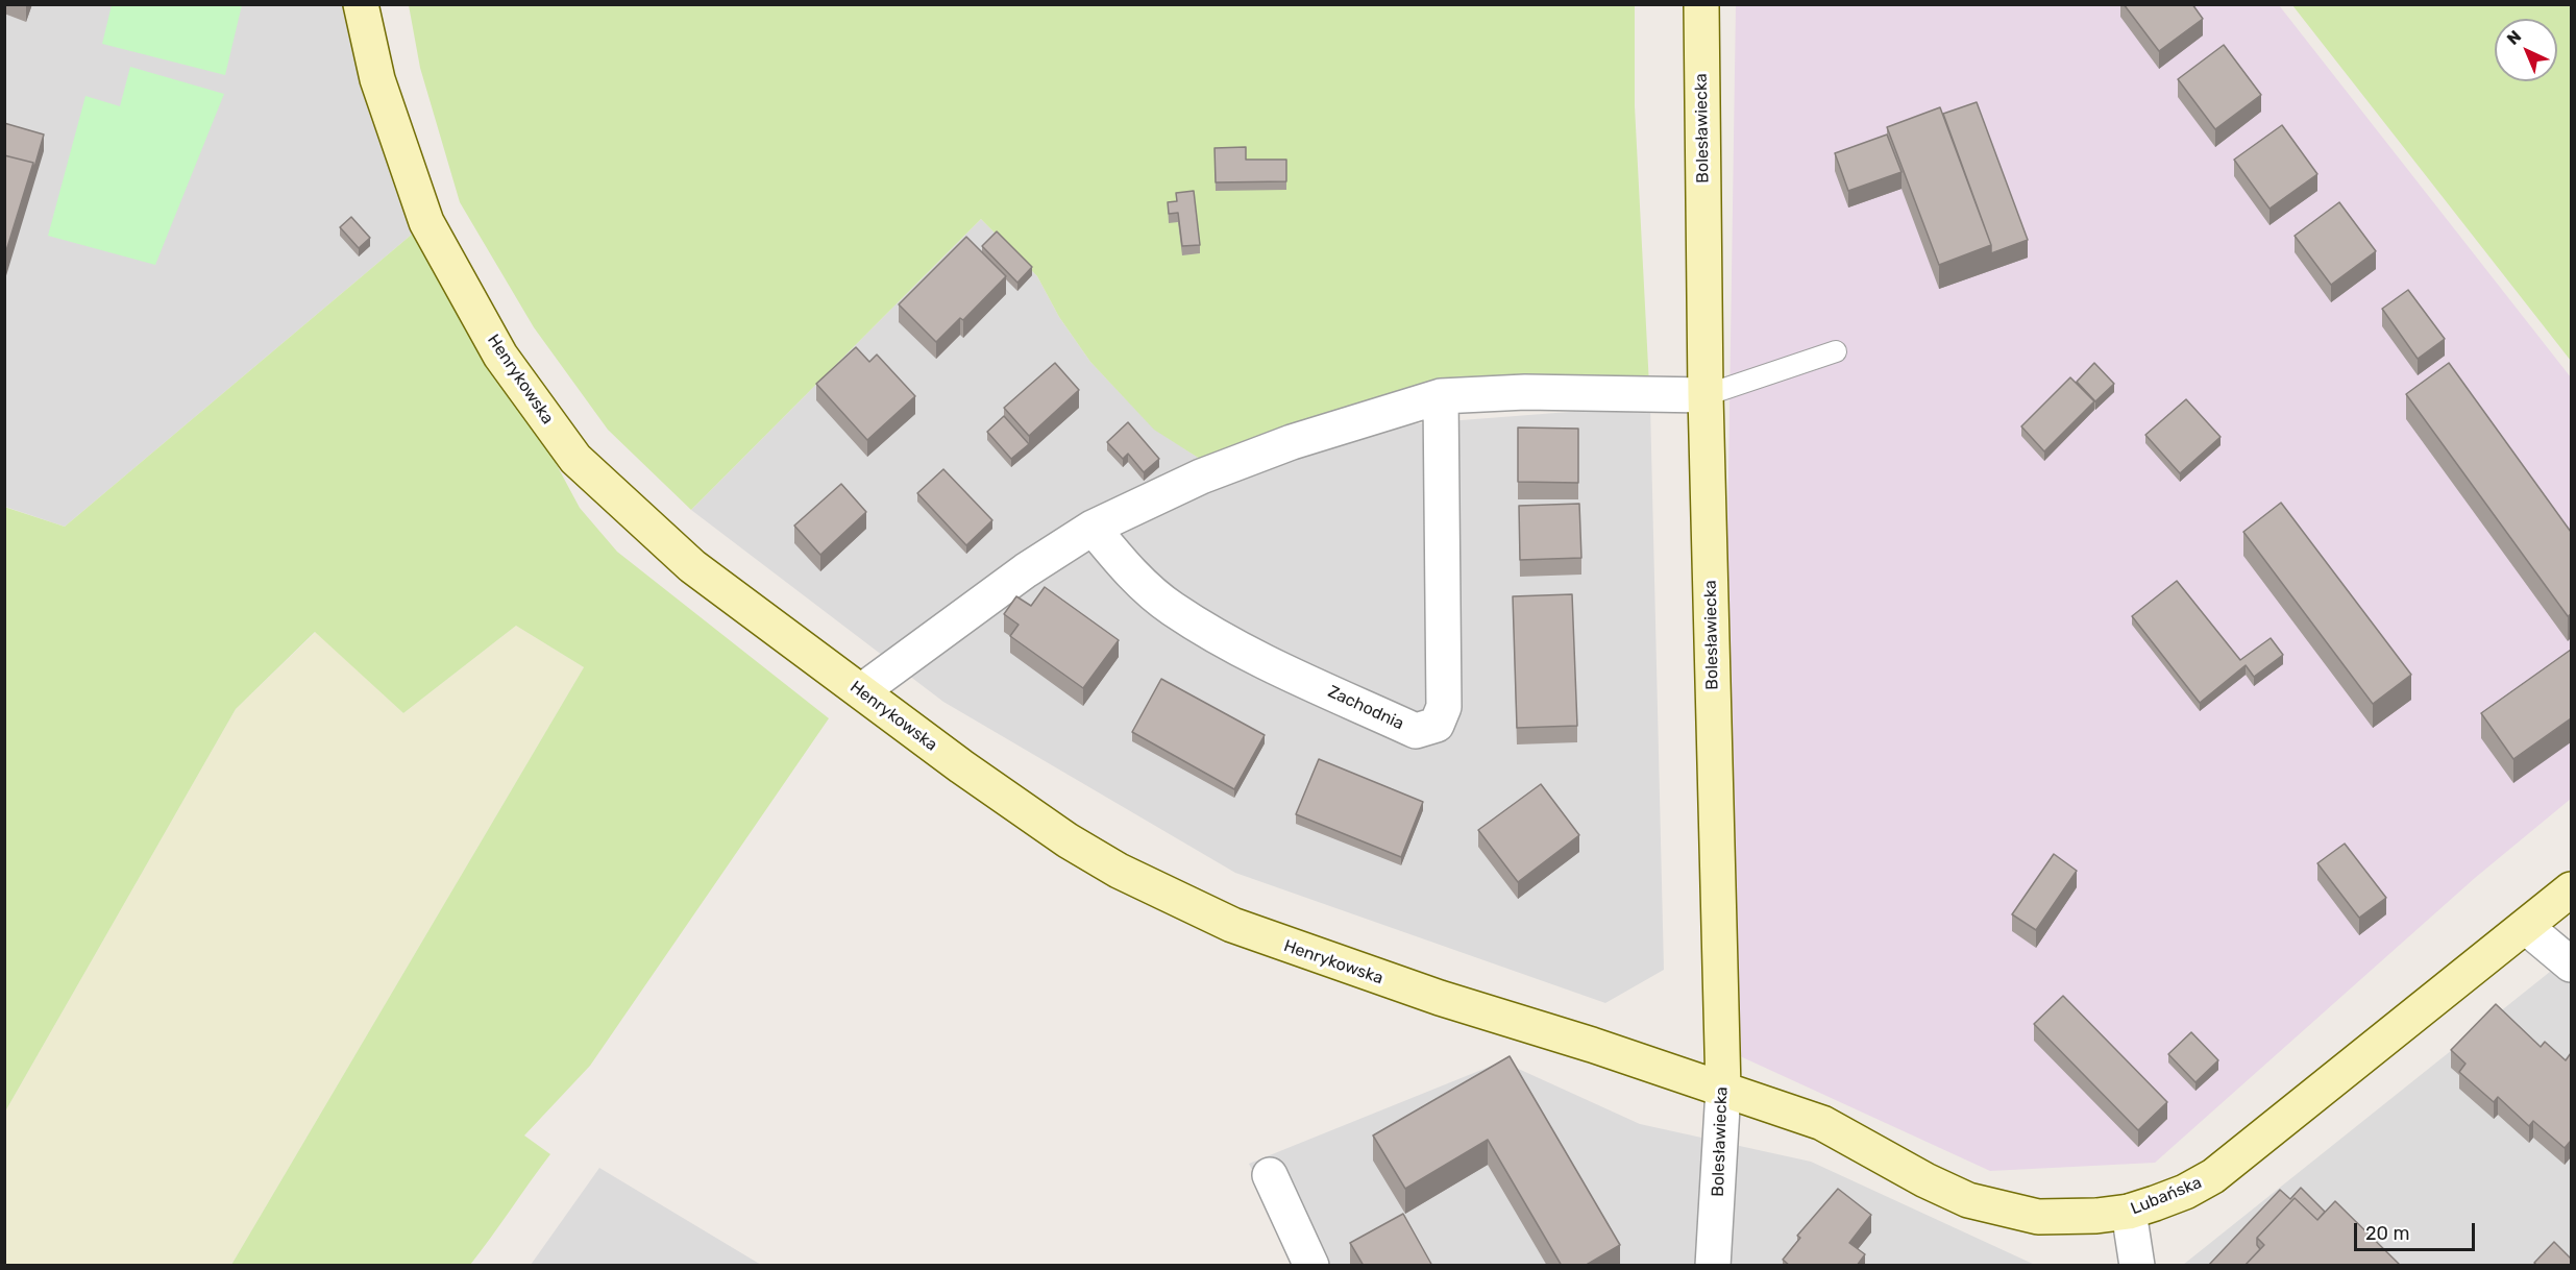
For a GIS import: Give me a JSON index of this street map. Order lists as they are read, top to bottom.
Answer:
{
  "streets": {
    "main road": ["Bolesławiecka", "Henrykowska", "Lubańska"],
    "street": ["Zachodnia"]
  },
  "crossings": [
    ["Bolesławiecka", "Henrykowska"],
    ["Bolesławiecka", "Lubańska"],
    ["Henrykowska", "Lubańska"]
  ],
  "scale_bar": "20 m",
  "north": "top left"
}
